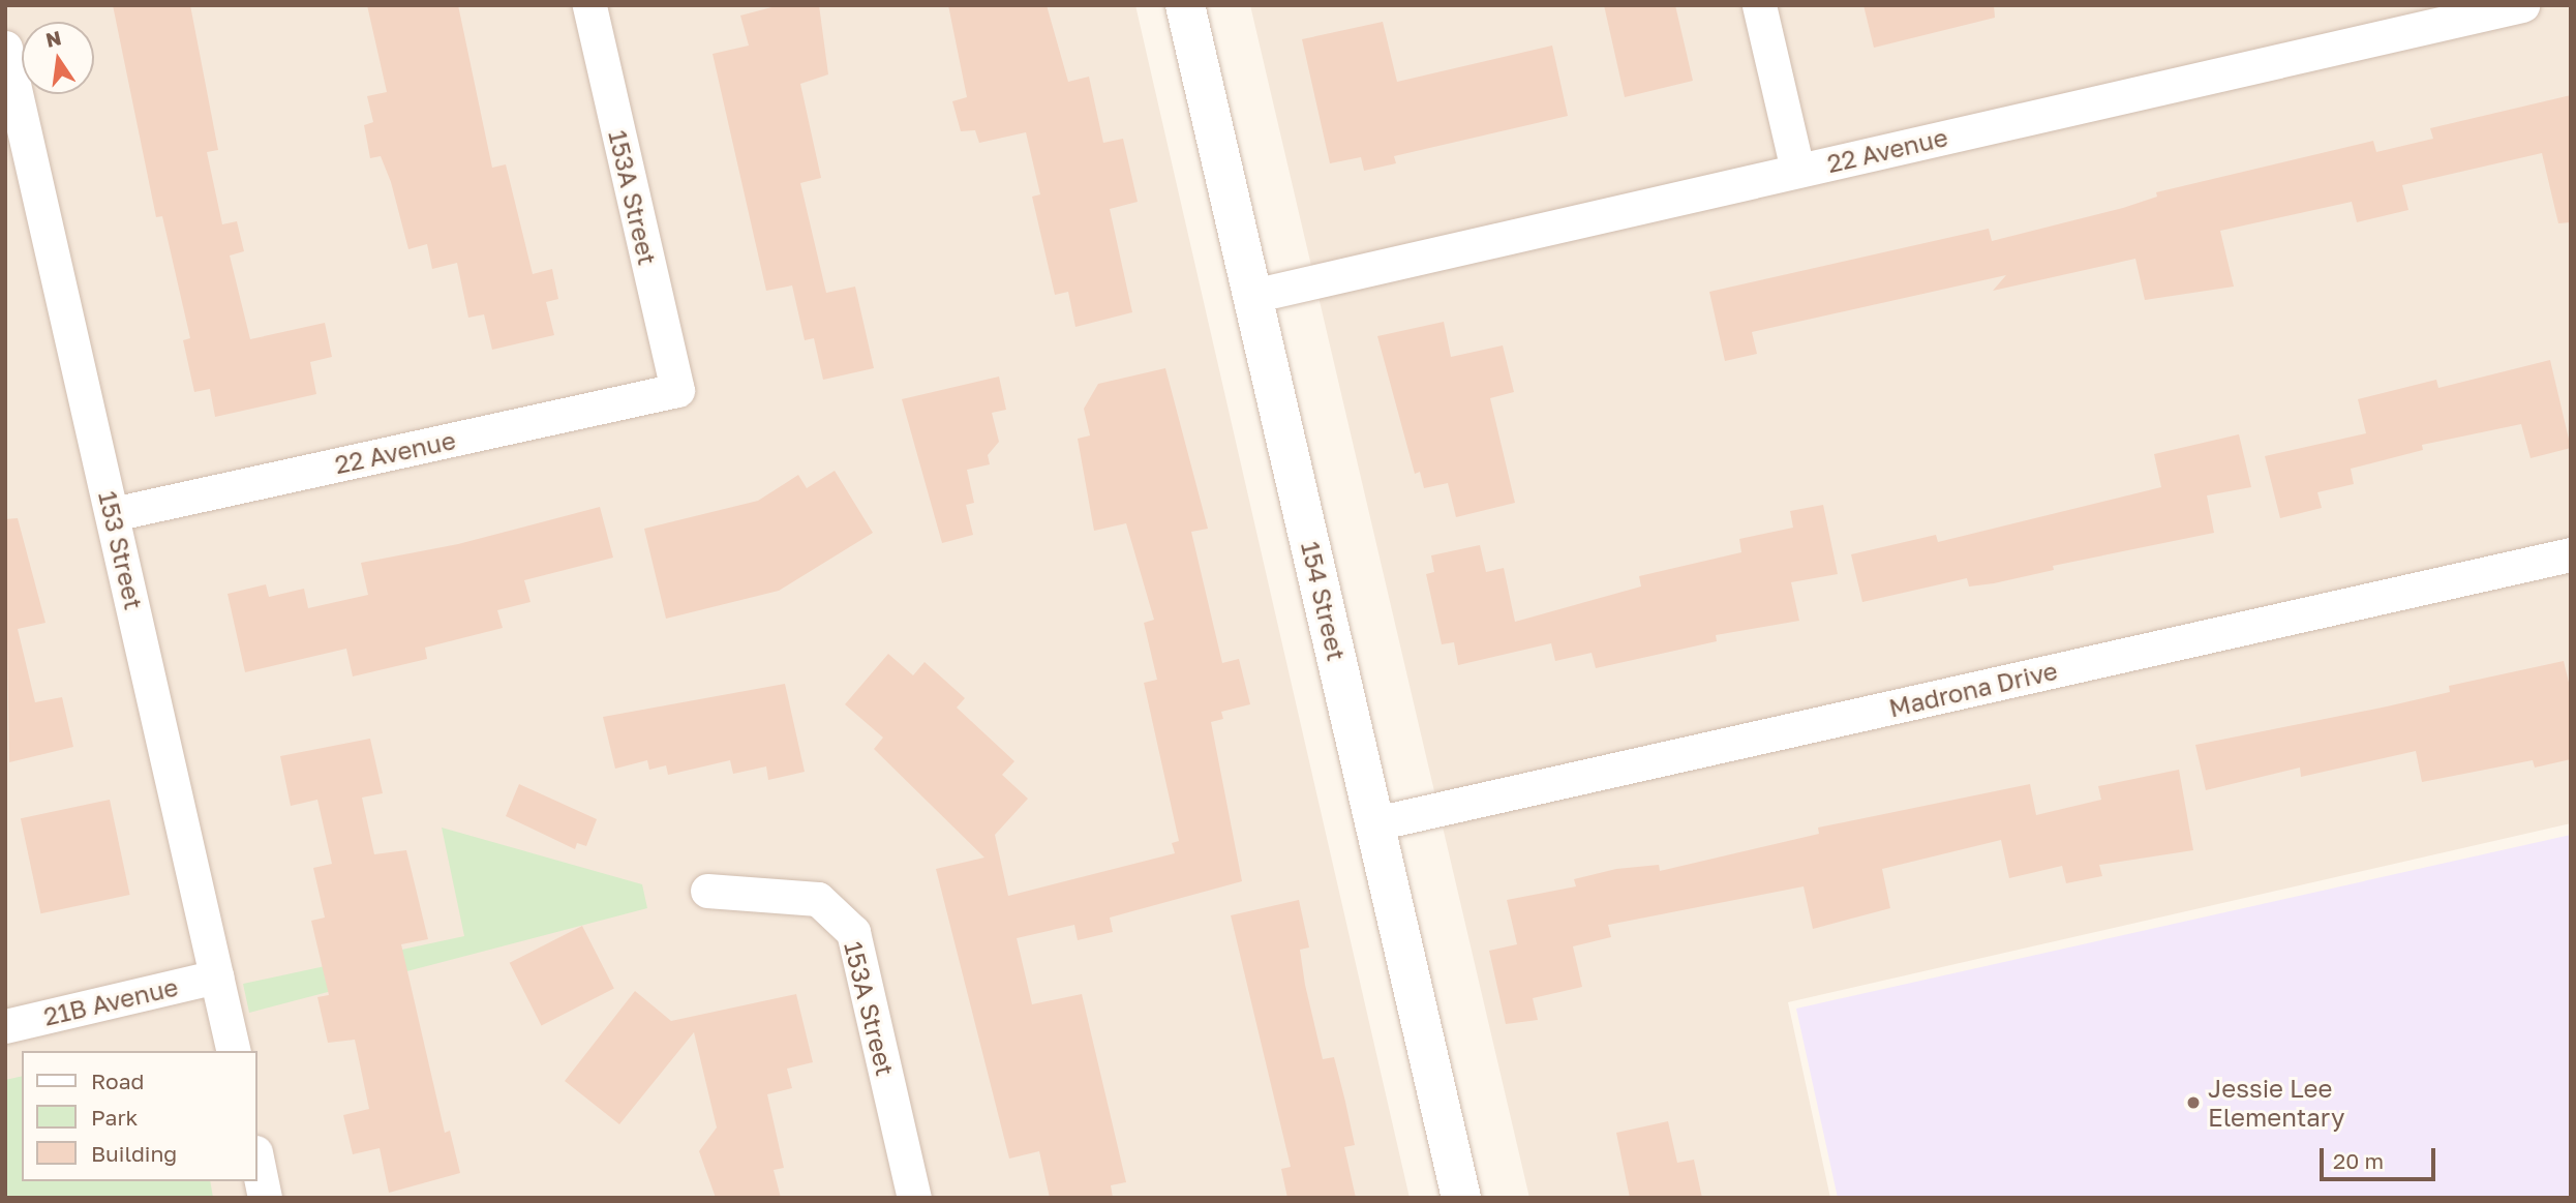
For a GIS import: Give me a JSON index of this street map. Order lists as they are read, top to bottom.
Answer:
{
  "streets": {
    "street": [
      "22 Avenue",
      "153A Street",
      "153 Street",
      "154 Street",
      "Madrona Drive",
      "21B Avenue"
    ]
  },
  "crossings": [
    ["22 Avenue", "153A Street"],
    ["22 Avenue", "153 Street"],
    ["22 Avenue", "154 Street"],
    ["153 Street", "21B Avenue"],
    ["154 Street", "Madrona Drive"]
  ],
  "places": ["Jessie Lee Elementary"],
  "legend": ["Road", "Park", "Building"],
  "scale_bar": "20 m",
  "north": "top"
}
